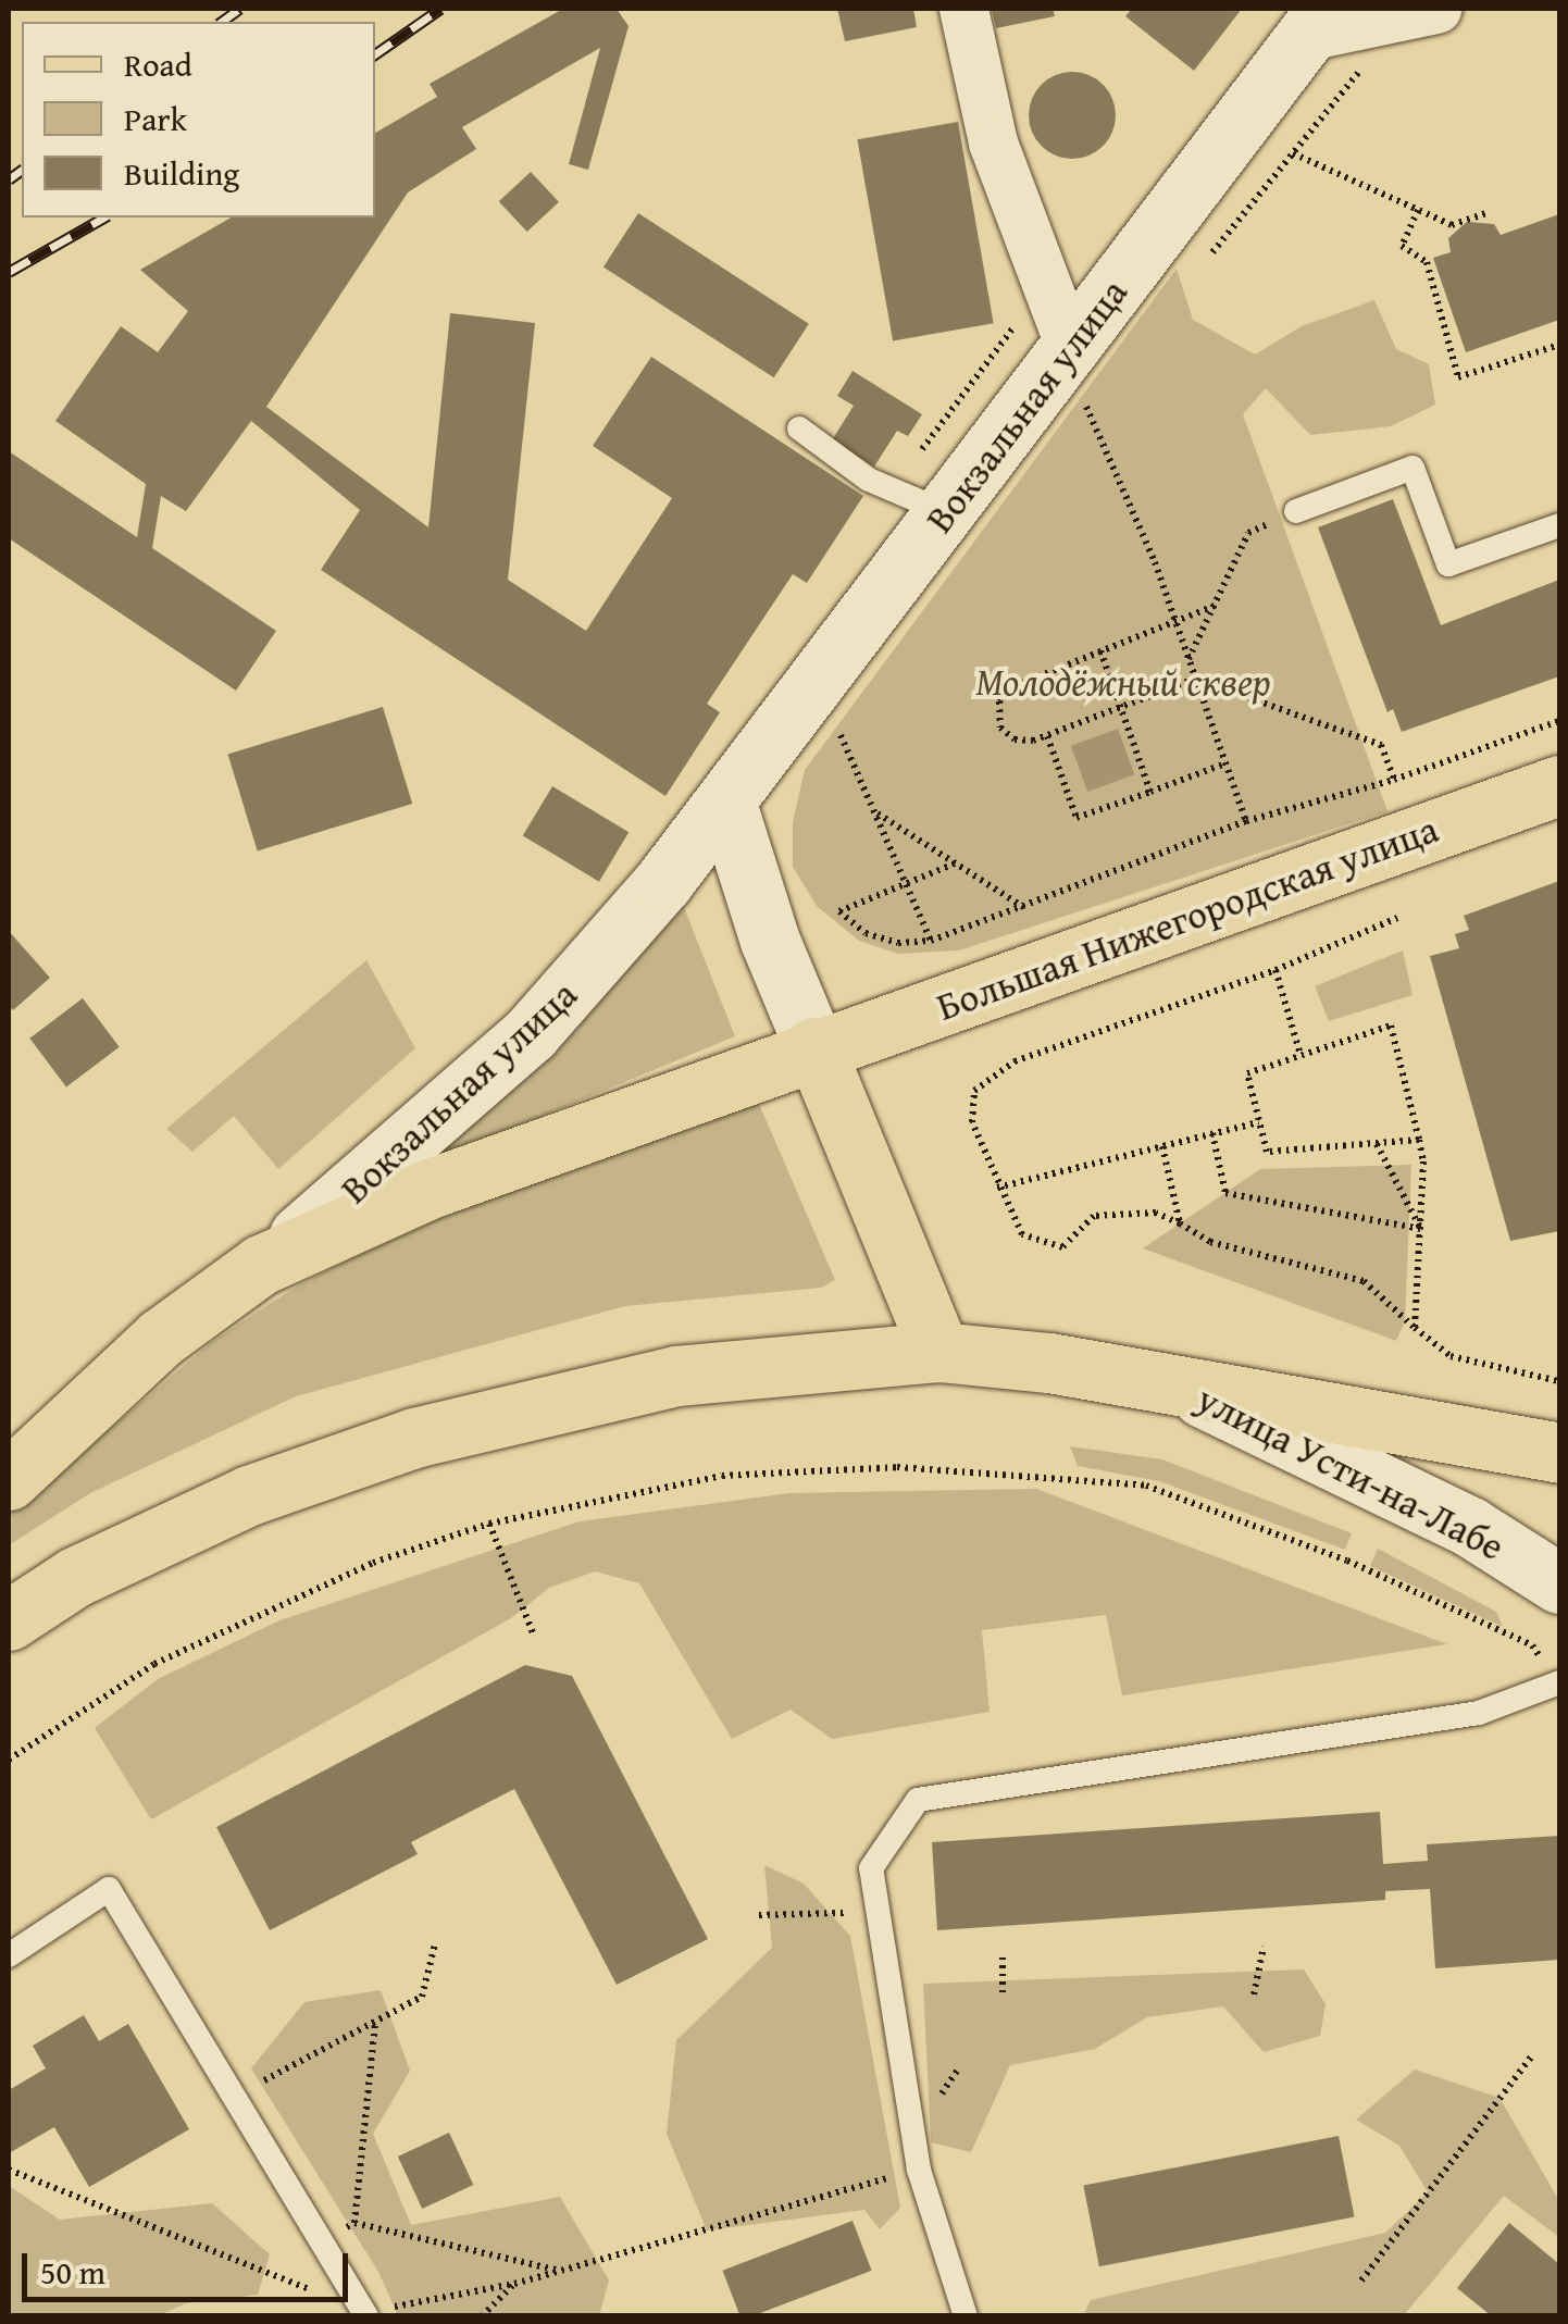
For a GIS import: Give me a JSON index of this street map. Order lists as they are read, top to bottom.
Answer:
{
  "streets": {
    "main road": ["Вокзальная улица", "Большая Нижегородская улица", "улица Усти-на-Лабе"]
  },
  "crossings": [
    ["Вокзальная улица", "Большая Нижегородская улица"]
  ],
  "parks": ["Молодёжный сквер"],
  "legend": ["Road", "Park", "Building"],
  "scale_bar": "50 m"
}
